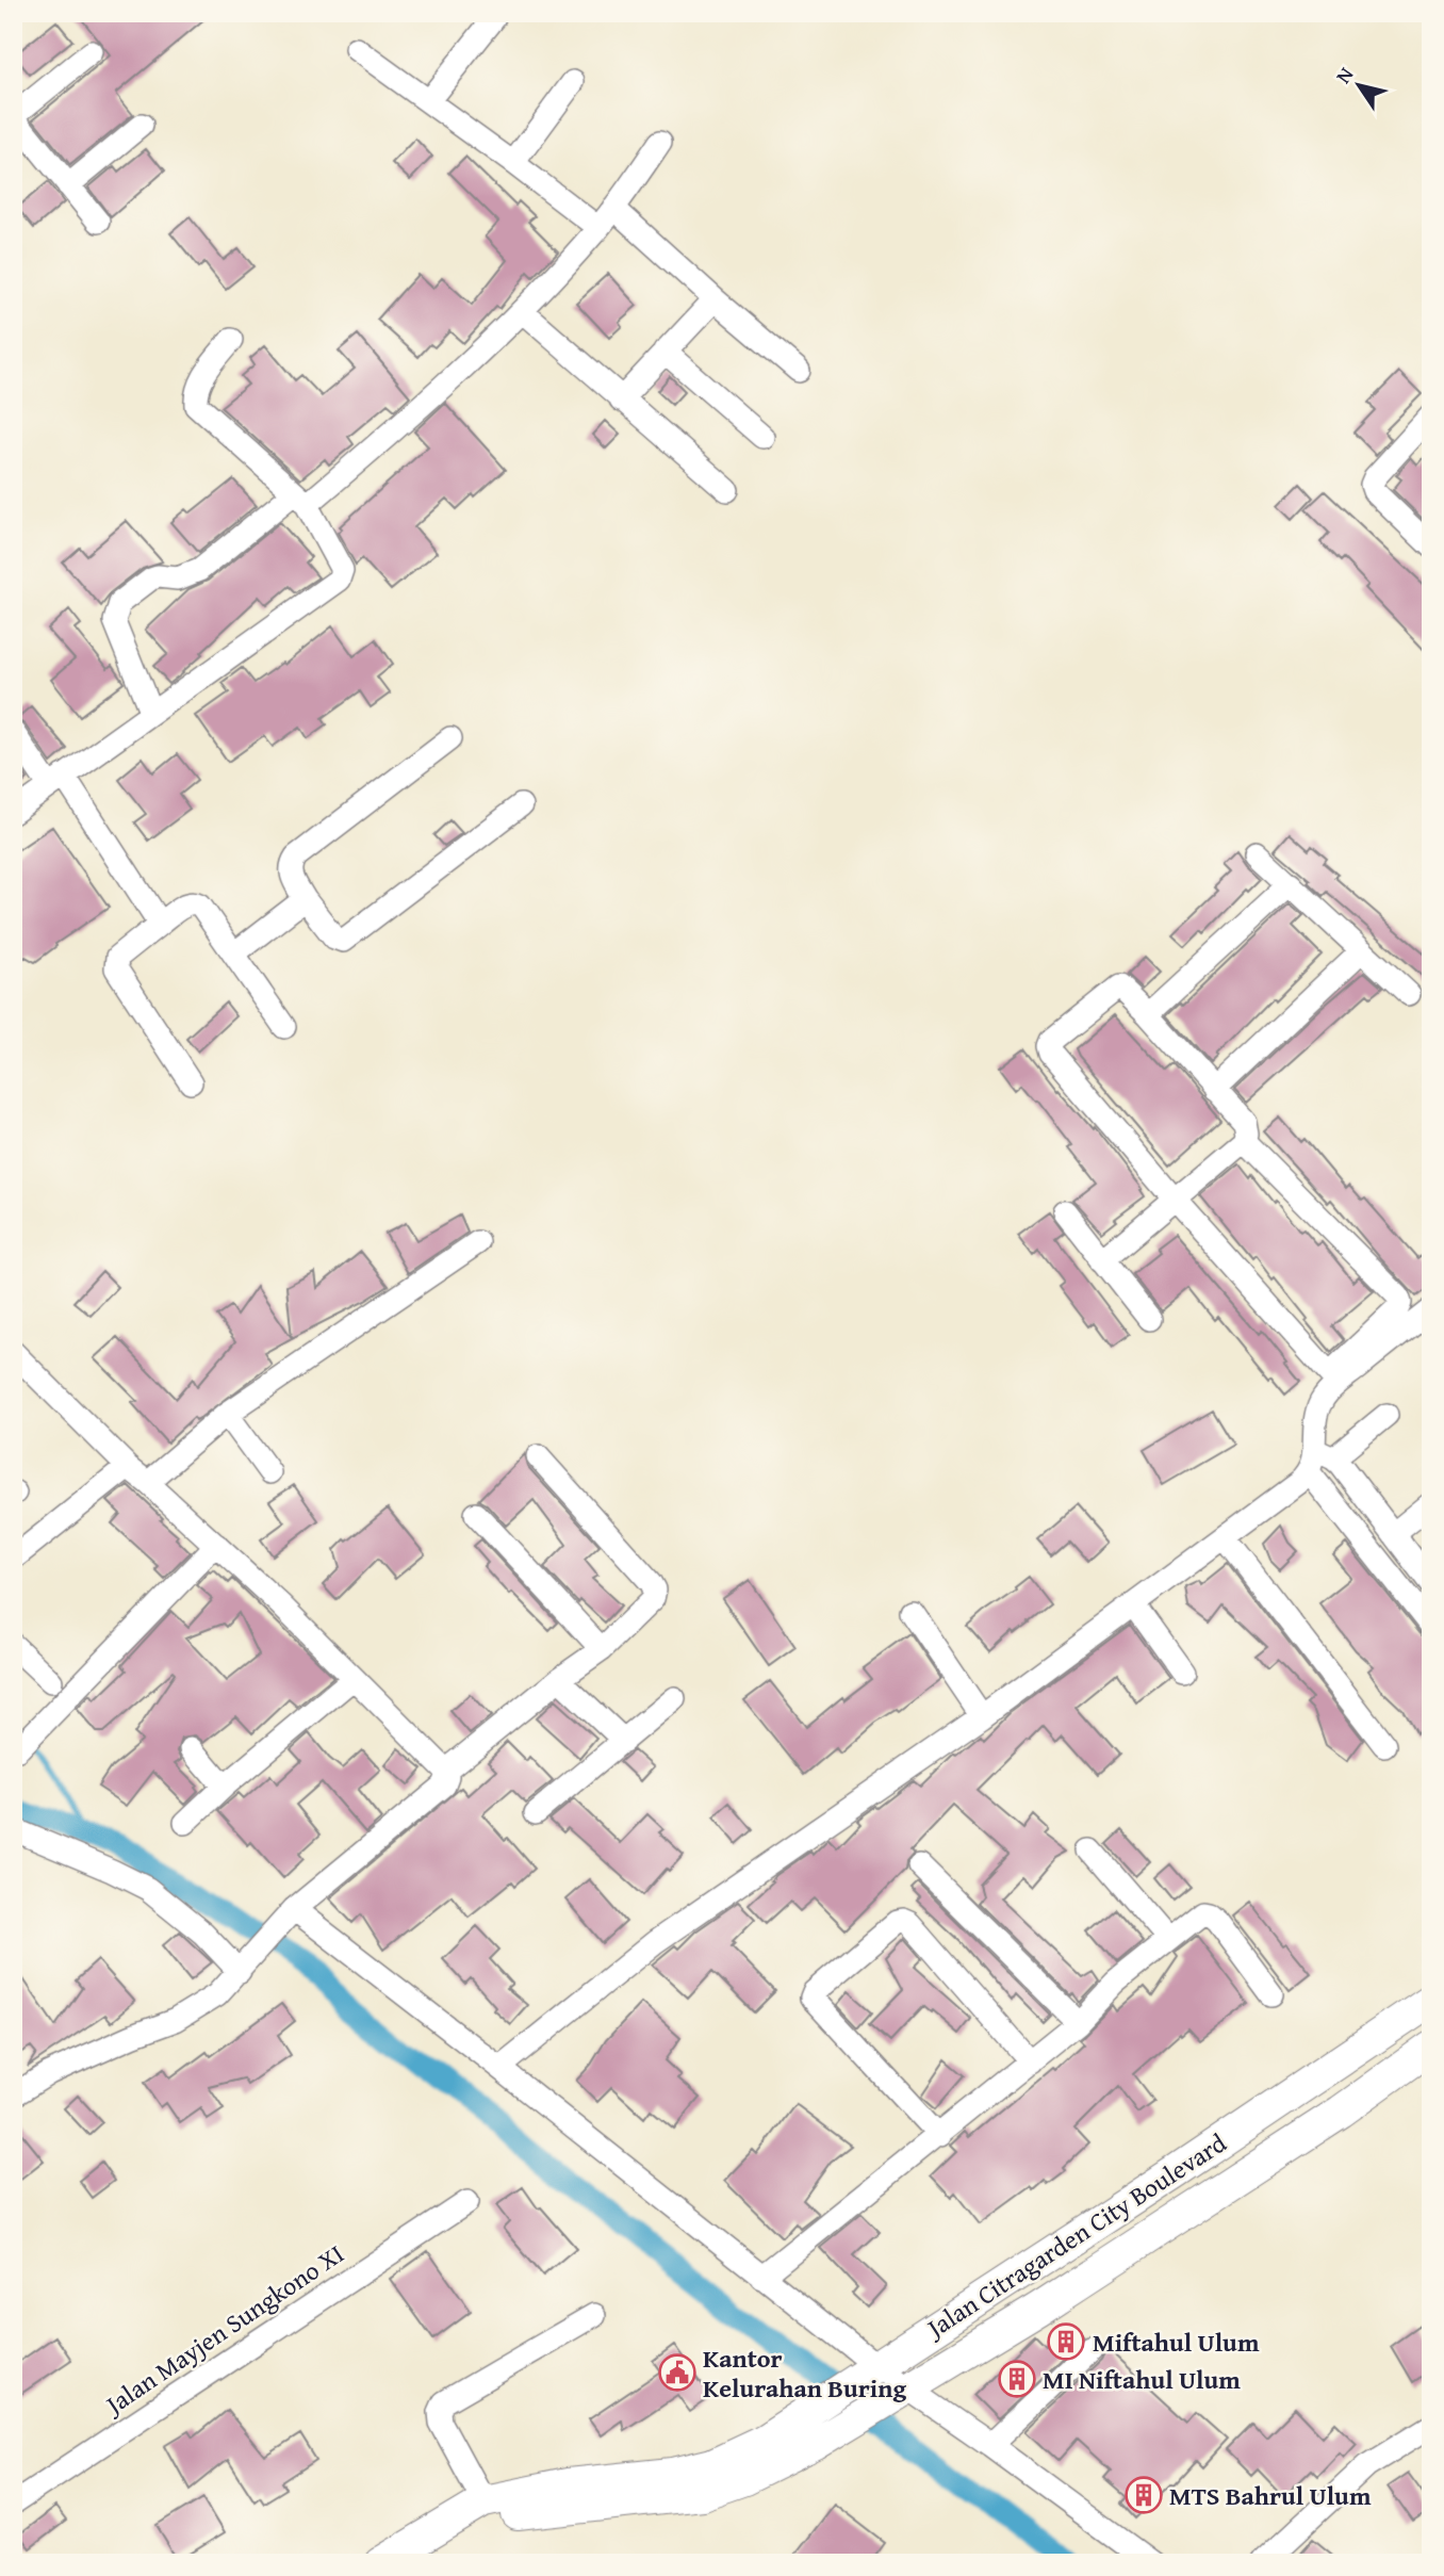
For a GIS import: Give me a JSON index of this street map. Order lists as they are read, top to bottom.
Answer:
{
  "streets": {
    "main road": ["Jalan Citragarden City Boulevard"],
    "street": ["Jalan Mayjen Sungkono XI"]
  },
  "places": {
    "building": ["Miftahul Ulum", "MI Niftahul Ulum", "MTS Bahrul Ulum"],
    "public building": ["Kantor Kelurahan Buring"]
  },
  "north": "top left"
}
